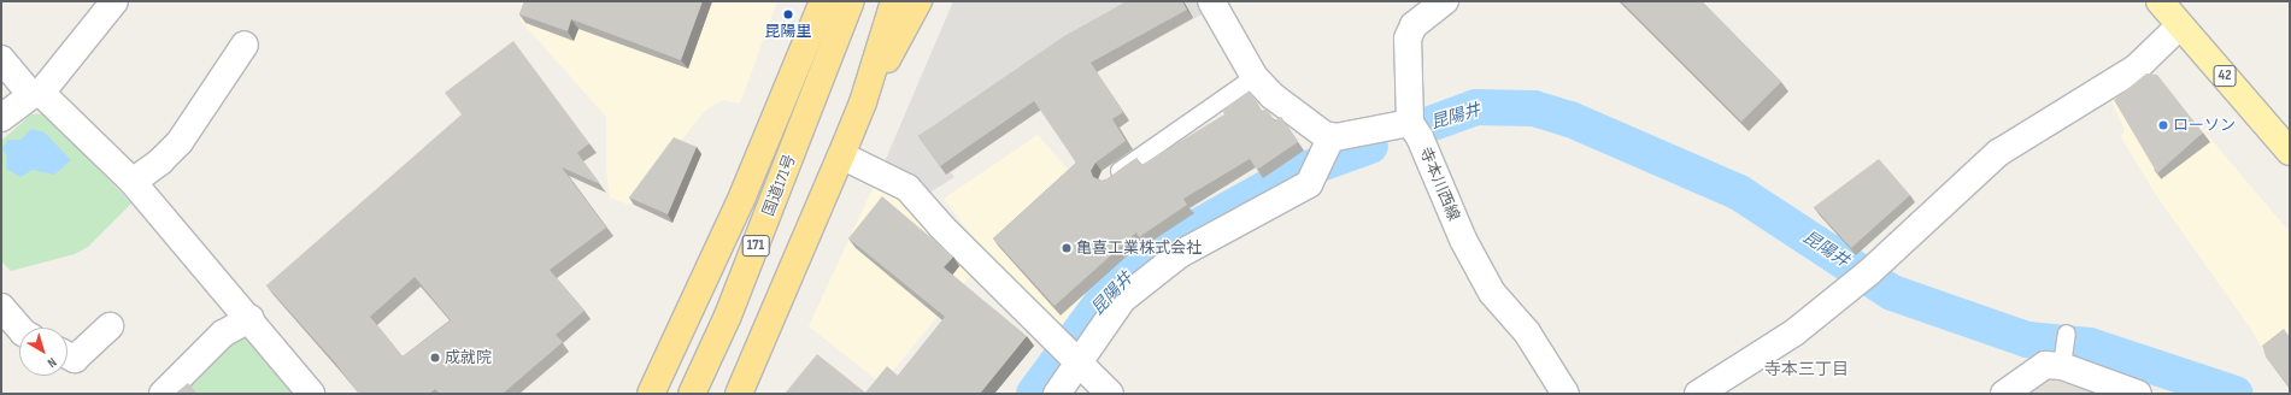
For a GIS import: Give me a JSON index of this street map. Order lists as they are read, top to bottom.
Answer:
{
  "streets": {
    "highway": ["国道171号", "171"],
    "main road": ["42"],
    "street": ["寺本川西線"]
  },
  "districts": ["寺本三丁目"],
  "water": ["昆陽井"],
  "places": [
    "昆陽里",
    "ローソン",
    "亀喜工業株式会社",
    "成就院"
  ],
  "north": "bottom right"
}
